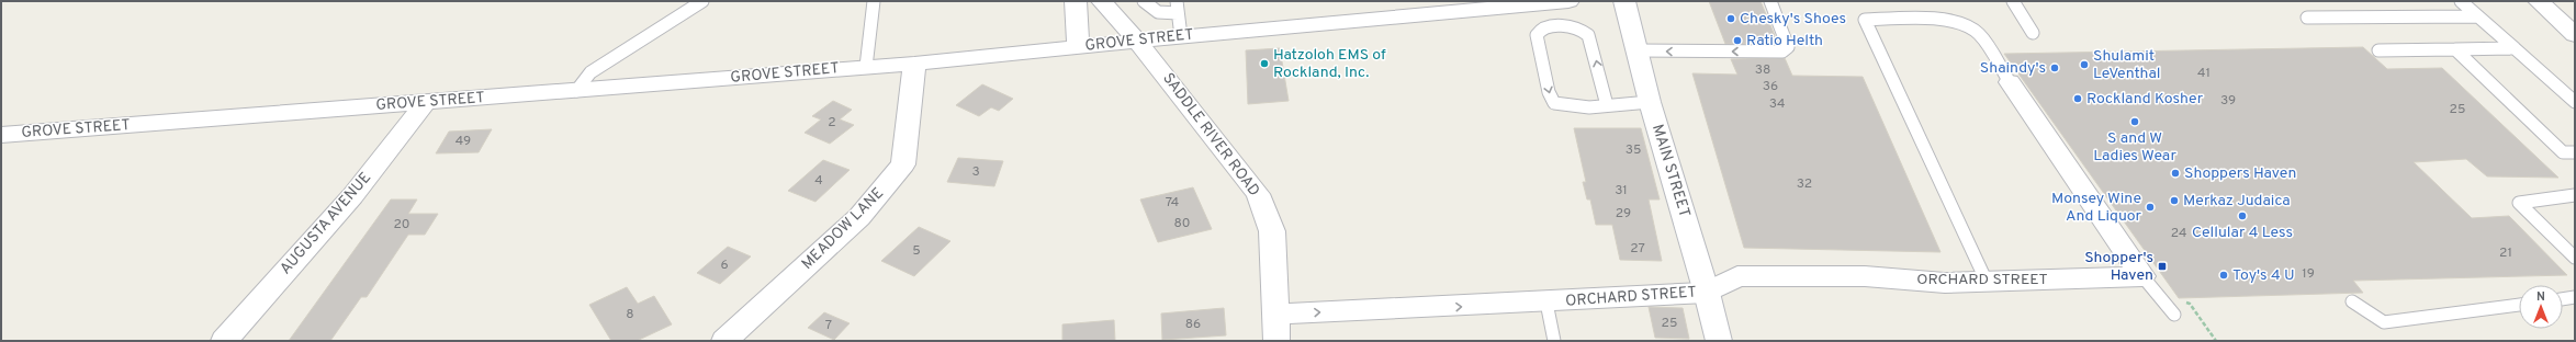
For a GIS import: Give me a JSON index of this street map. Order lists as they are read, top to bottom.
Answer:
{
  "streets": {
    "street": [
      "GROVE STREET",
      "SADDLE RIVER ROAD",
      "MAIN STREET",
      "AUGUSTA AVENUE",
      "MEADOW LANE",
      "ORCHARD STREET"
    ]
  },
  "crossings": [
    ["GROVE STREET", "SADDLE RIVER ROAD"],
    ["GROVE STREET", "AUGUSTA AVENUE"],
    ["GROVE STREET", "MEADOW LANE"],
    ["SADDLE RIVER ROAD", "ORCHARD STREET"],
    ["MAIN STREET", "ORCHARD STREET"]
  ],
  "places": {
    "other": [
      "Chesky's Shoes",
      "Ratio Helth",
      "Hatzoloh EMS of Rockland, Inc.",
      "Shulamit LeVenthal",
      "Shaindy's",
      "Rockland Kosher",
      "S and W Ladies Wear",
      "Shoppers Haven",
      "Merkaz Judaica",
      "Monsey Wine And Liquor",
      "Cellular 4 Less",
      "Toy's 4 U"
    ],
    "transit": ["Shopper's Haven"]
  },
  "house_numbers": [
    "38",
    "41",
    "36",
    "39",
    "34",
    "25",
    "2",
    "49",
    "35",
    "3",
    "4",
    "32",
    "31",
    "74",
    "29",
    "80",
    "20",
    "24",
    "27",
    "5",
    "21",
    "6",
    "19",
    "8",
    "25",
    "86",
    "7"
  ],
  "north": "top"
}
